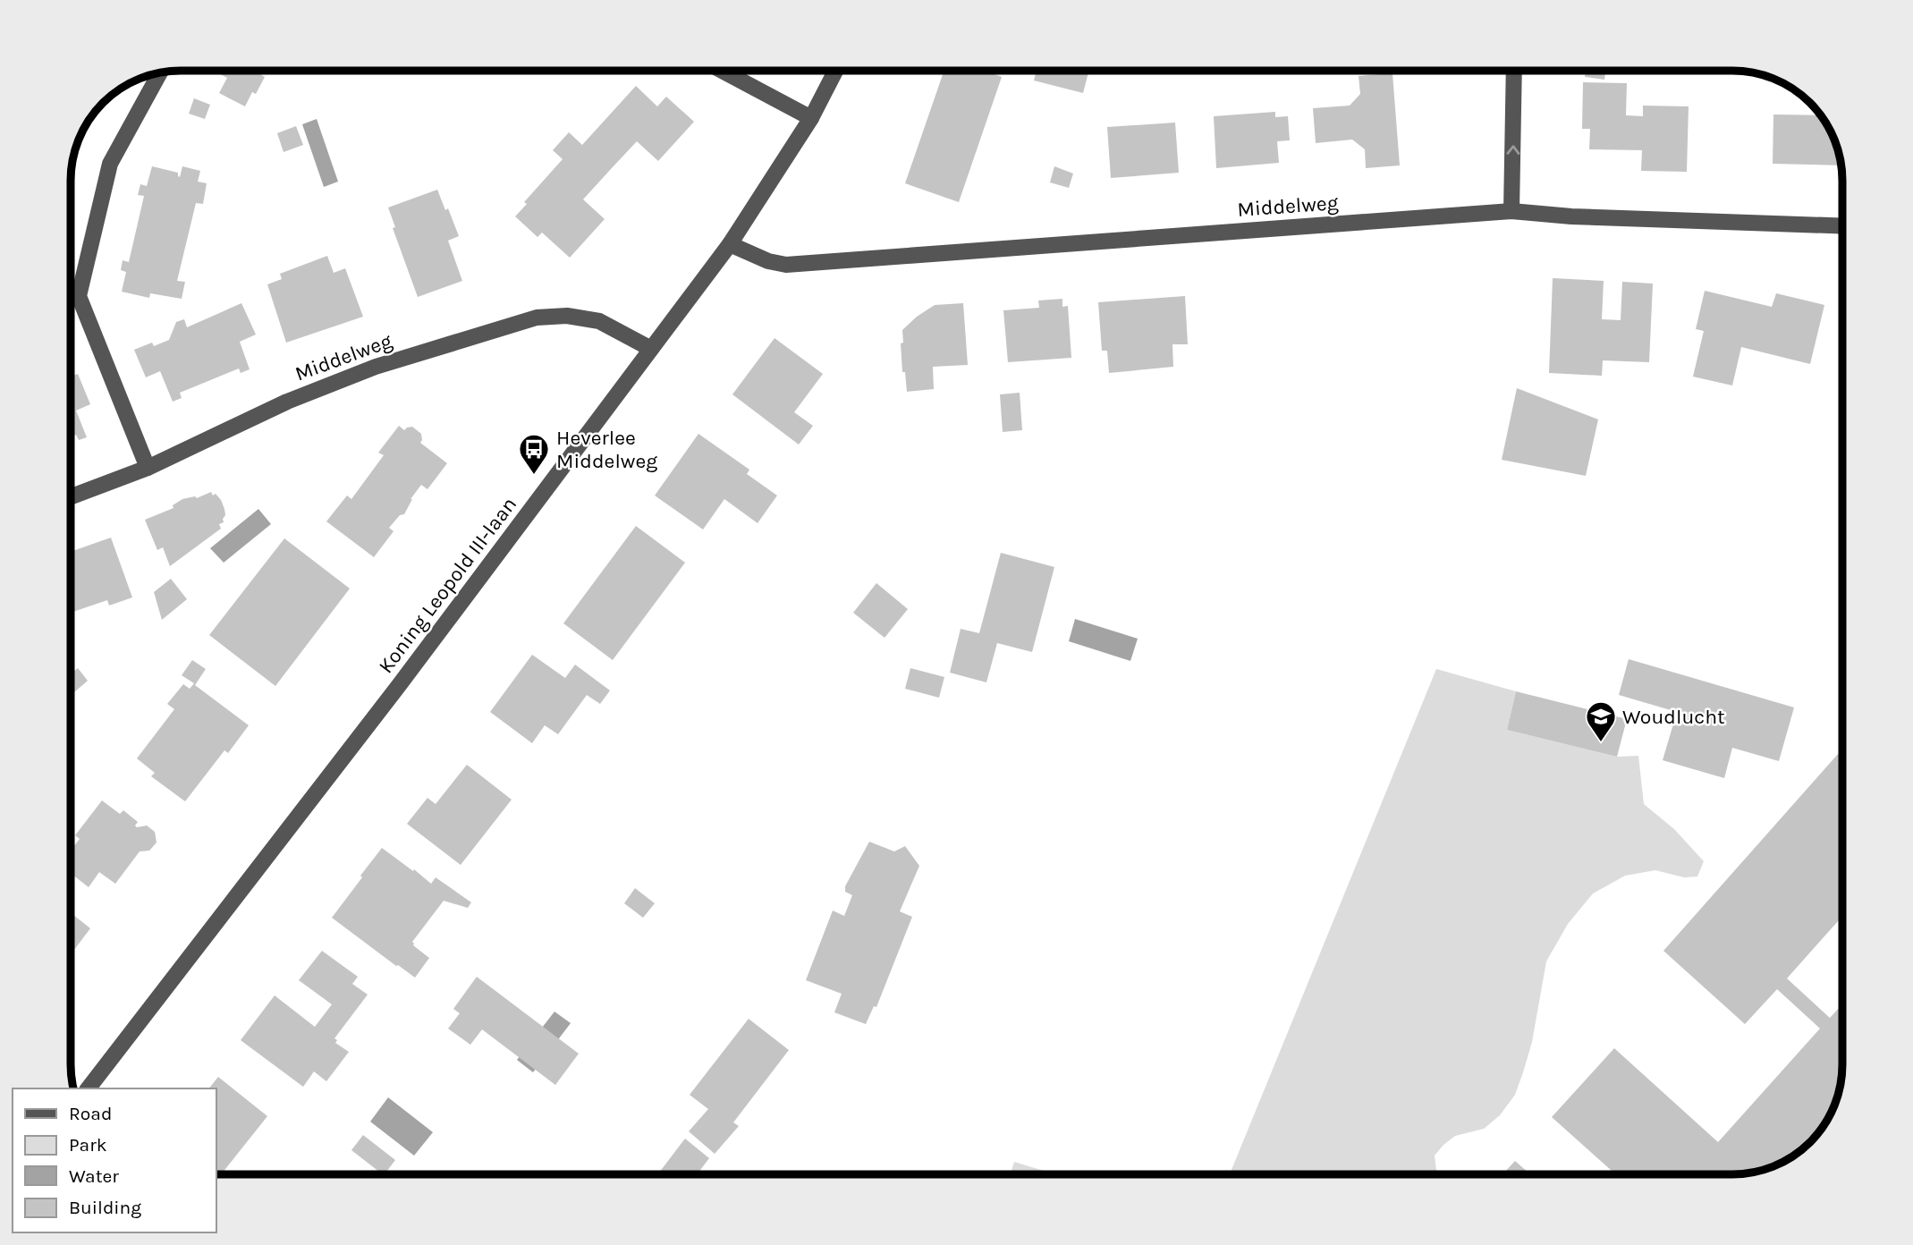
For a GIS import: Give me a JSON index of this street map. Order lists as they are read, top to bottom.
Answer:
{
  "streets": {
    "street": ["Middelweg", "Koning Leopold III-laan"]
  },
  "crossings": [
    ["Middelweg", "Koning Leopold III-laan"]
  ],
  "places": {
    "bus stop": ["Heverlee Middelweg"],
    "school or university": ["Woudlucht"]
  },
  "legend": [
    "Road",
    "Park",
    "Water",
    "Building"
  ]
}
